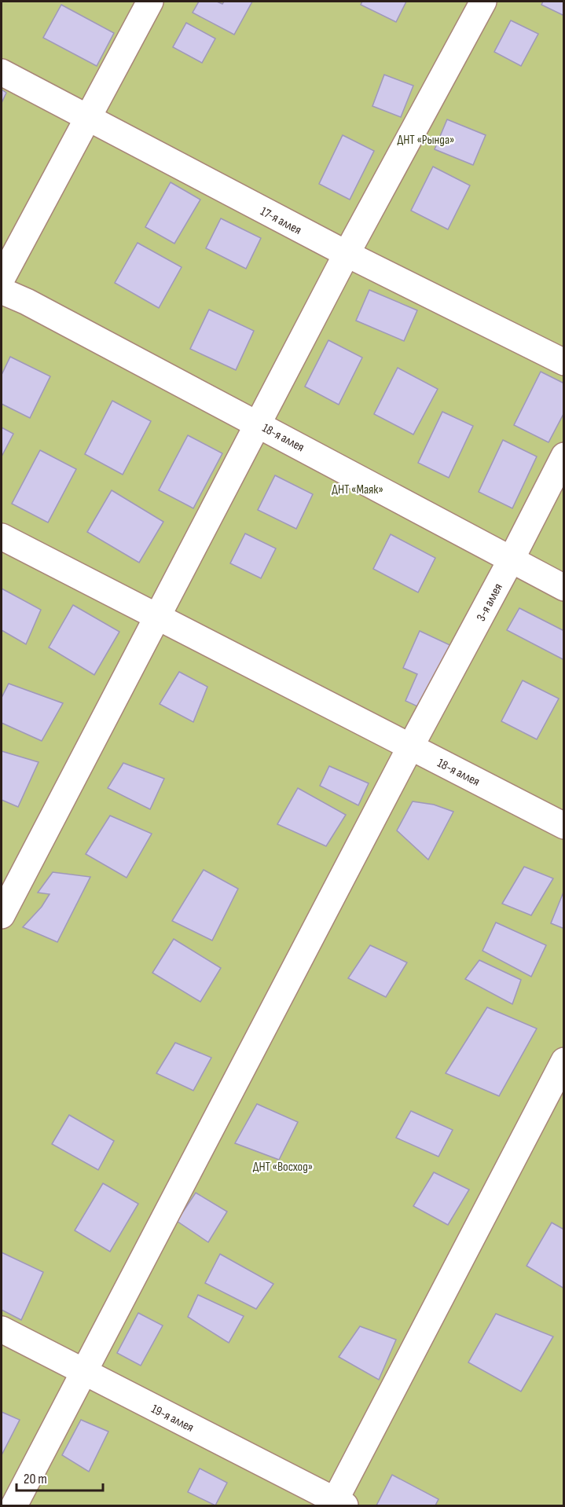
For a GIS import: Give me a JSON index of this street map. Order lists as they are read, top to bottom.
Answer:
{
  "streets": {
    "street": [
      "17-я аллея",
      "18-я аллея",
      "3-я аллея",
      "19-я аллея"
    ]
  },
  "crossings": [
    ["18-я аллея", "3-я аллея"],
    ["3-я аллея", "19-я аллея"]
  ],
  "parks": ["ДНТ «Рында»", "ДНТ «Маяк»", "ДНТ «Восход»"],
  "scale_bar": "20 m"
}
